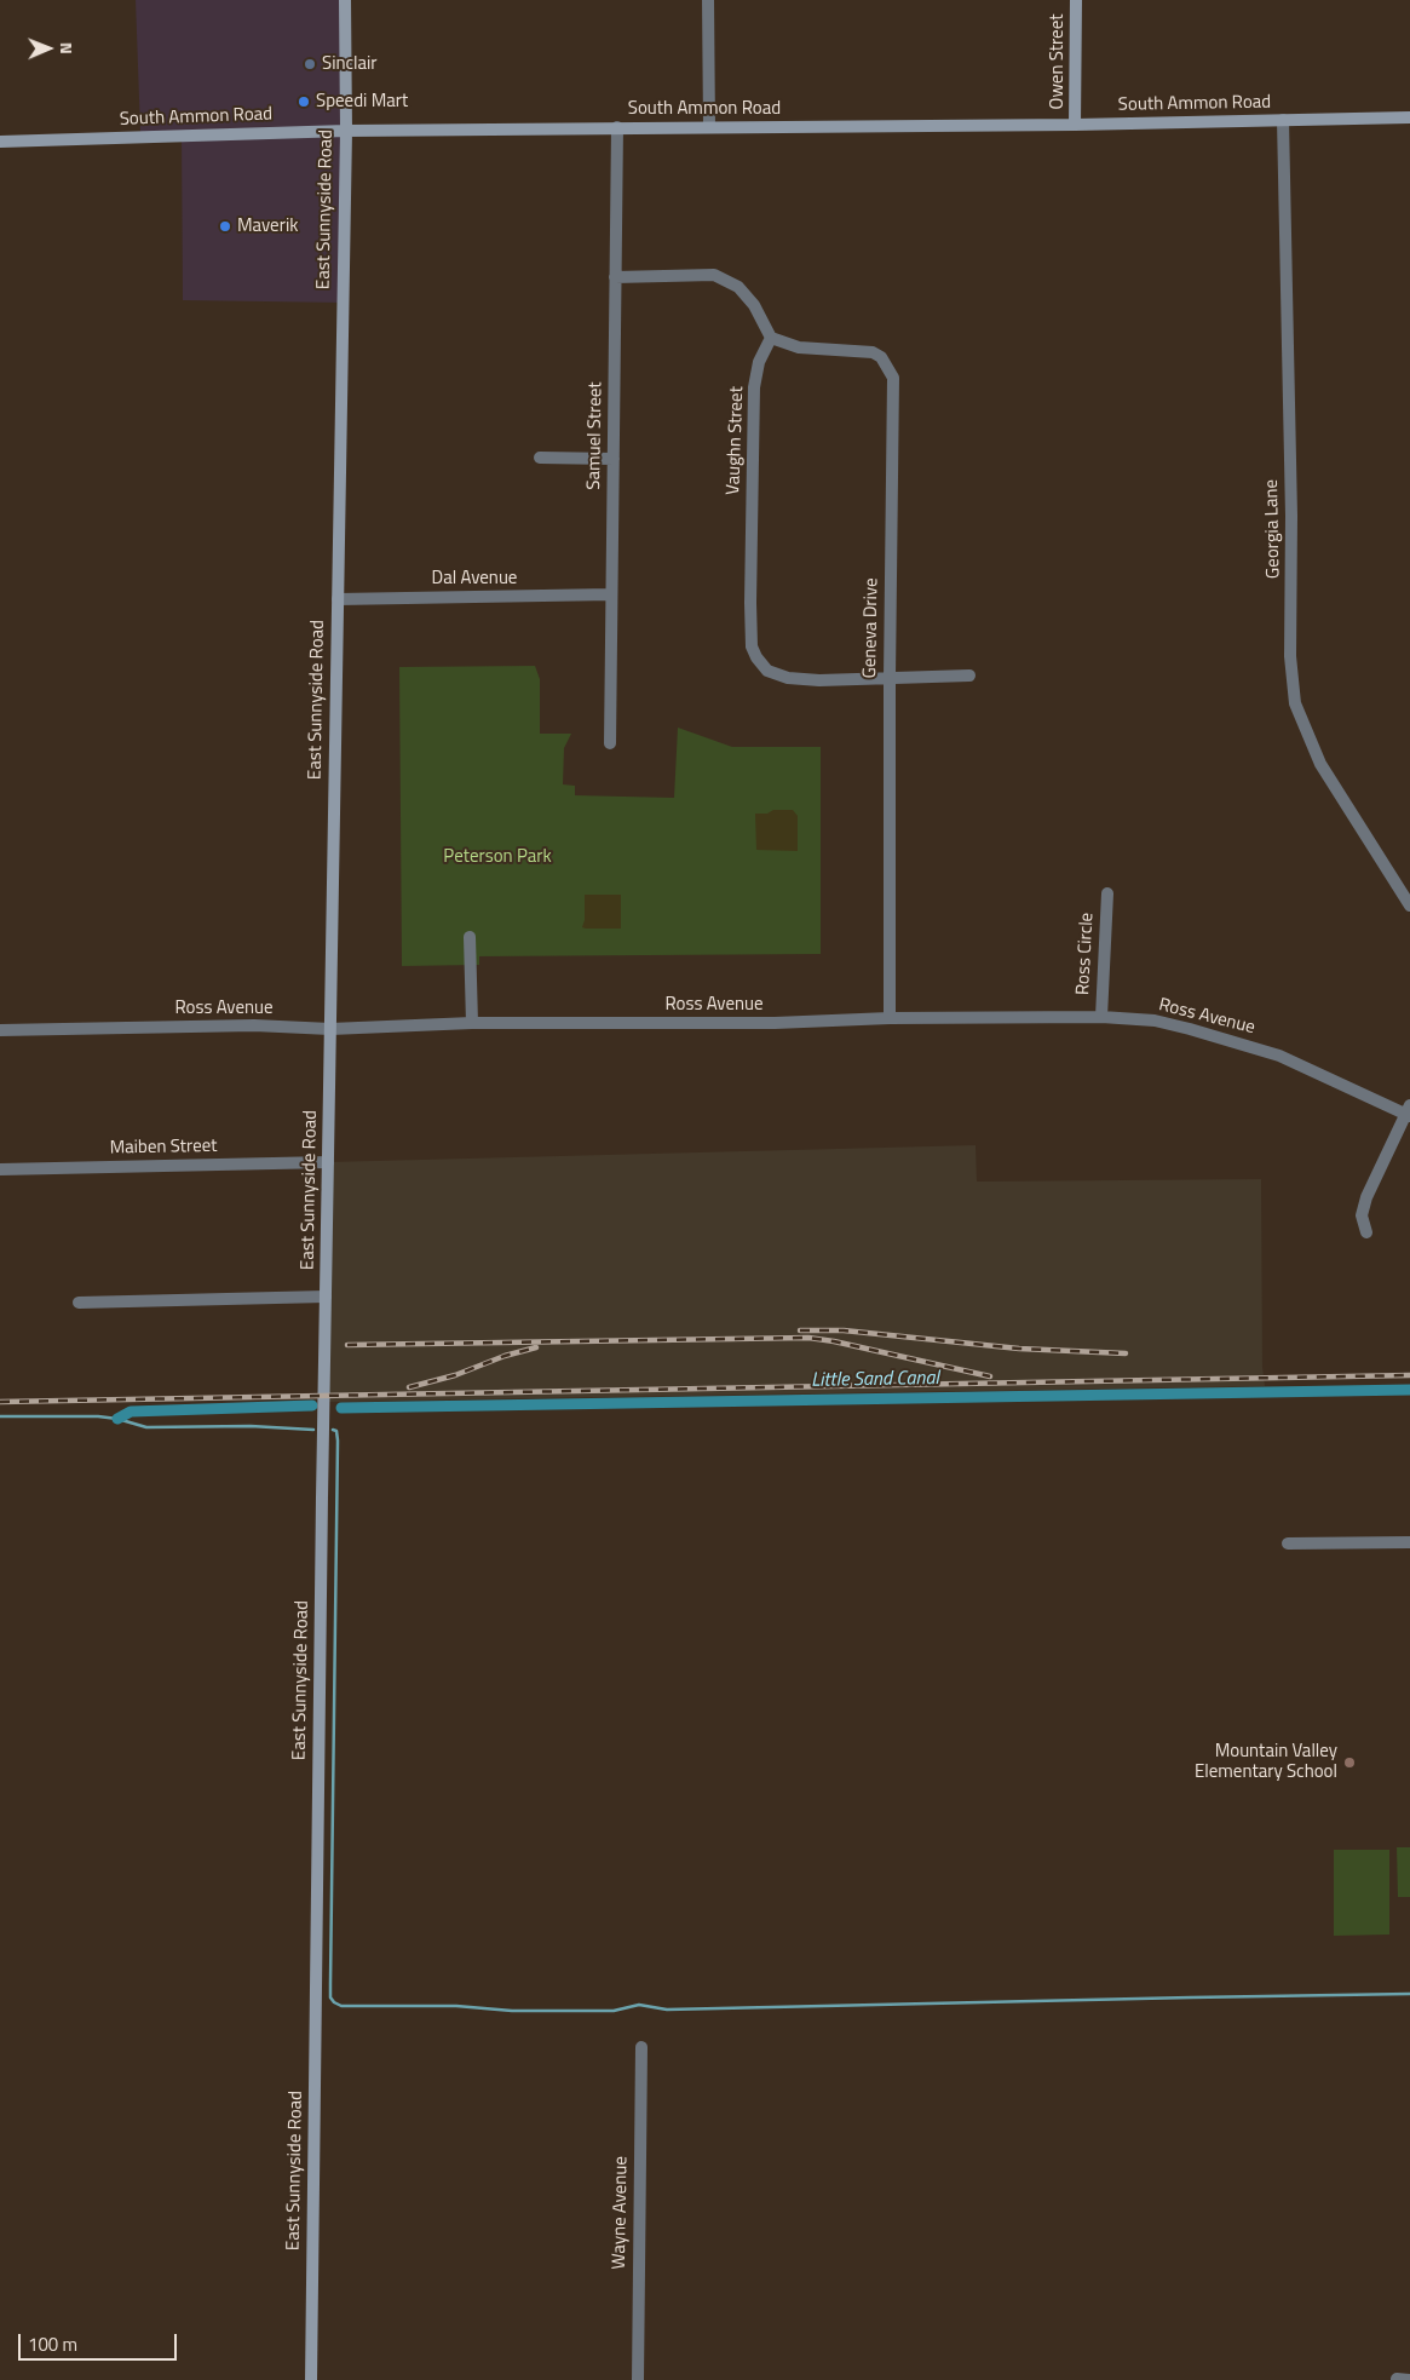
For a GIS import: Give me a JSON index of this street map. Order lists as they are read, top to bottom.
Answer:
{
  "streets": {
    "main road": ["Owen Street", "South Ammon Road", "East Sunnyside Road"],
    "street": [
      "Samuel Street",
      "Vaughn Street",
      "Georgia Lane",
      "Dal Avenue",
      "Geneva Drive",
      "Ross Circle",
      "Ross Avenue",
      "Maiben Street",
      "Wayne Avenue"
    ]
  },
  "crossings": [
    ["Owen Street", "South Ammon Road"],
    ["South Ammon Road", "East Sunnyside Road"],
    ["South Ammon Road", "Samuel Street"],
    ["South Ammon Road", "Georgia Lane"],
    ["East Sunnyside Road", "Dal Avenue"],
    ["East Sunnyside Road", "Ross Avenue"],
    ["East Sunnyside Road", "Maiben Street"],
    ["Samuel Street", "Dal Avenue"],
    ["Vaughn Street", "Geneva Drive"],
    ["Geneva Drive", "Ross Avenue"],
    ["Ross Circle", "Ross Avenue"]
  ],
  "water": ["Little Sand Canal"],
  "parks": ["Peterson Park"],
  "places": [
    "Sinclair",
    "Speedi Mart",
    "Maverik",
    "Mountain Valley Elementary School"
  ],
  "scale_bar": "100 m",
  "north": "right"
}
